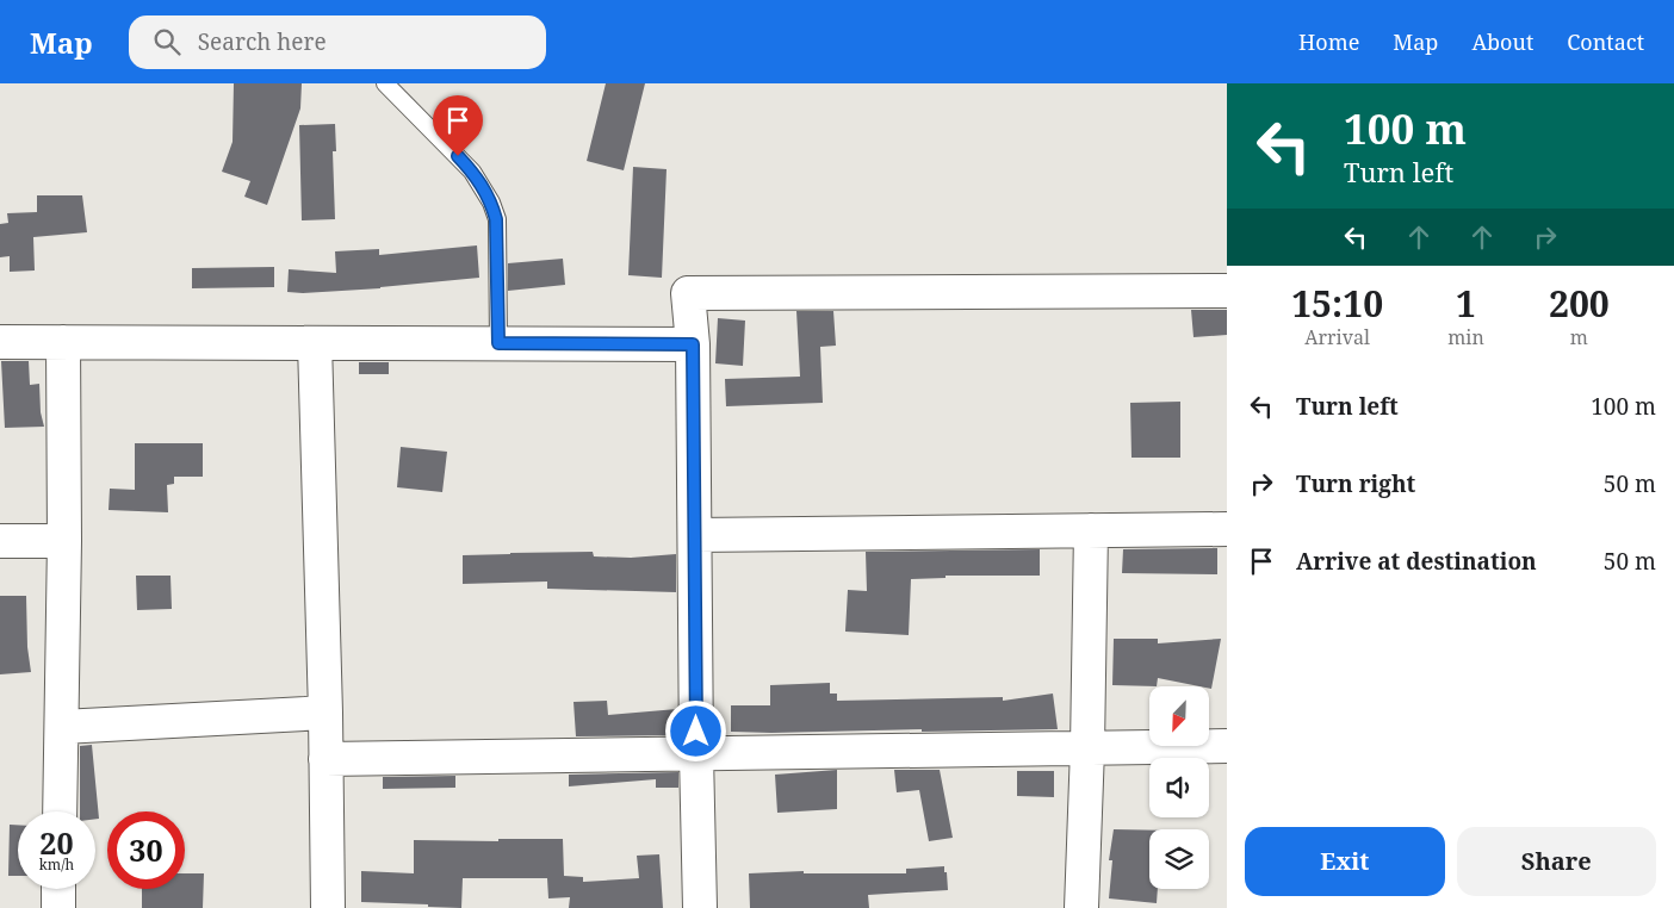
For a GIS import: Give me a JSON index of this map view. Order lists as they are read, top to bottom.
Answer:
{
  "north": "bottom left",
  "page": {
    "header": "Map",
    "search": "Search here",
    "nav": [
      "Home",
      "Map",
      "About",
      "Contact"
    ],
    "turn": ["100 m", "Turn left"],
    "eta": [
      "15:10",
      "Arrival",
      "1",
      "min",
      "200",
      "m"
    ],
    "list": [
      {
        "name": "Turn left",
        "value": "100 m"
      },
      {
        "name": "Turn right",
        "value": "50 m"
      },
      {
        "name": "Arrive at destination",
        "value": "50 m"
      }
    ],
    "speed": "20 km/h",
    "limit": "30",
    "buttons": ["Exit", "Share"]
  }
}
